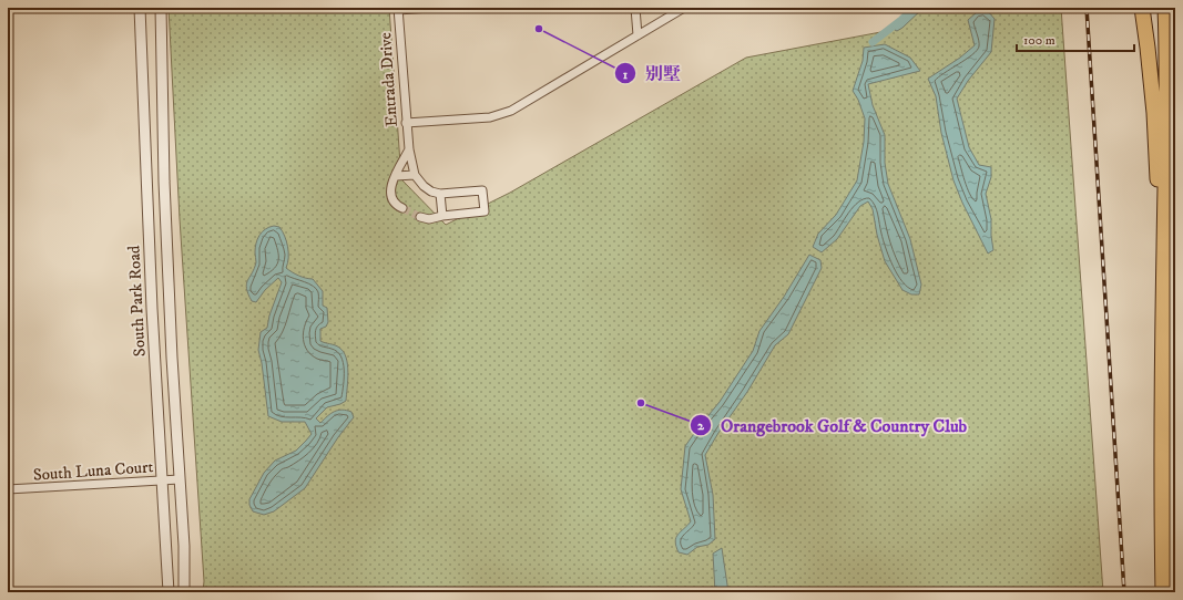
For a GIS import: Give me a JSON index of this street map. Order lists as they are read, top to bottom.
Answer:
{
  "streets": {
    "street": ["Entrada Drive", "South Park Road", "South Luna Court"]
  },
  "crossings": [
    ["South Park Road", "South Luna Court"]
  ],
  "places": ["别墅", "Orangebrook Golf & Country Club"],
  "scale_bar": "100 m"
}
